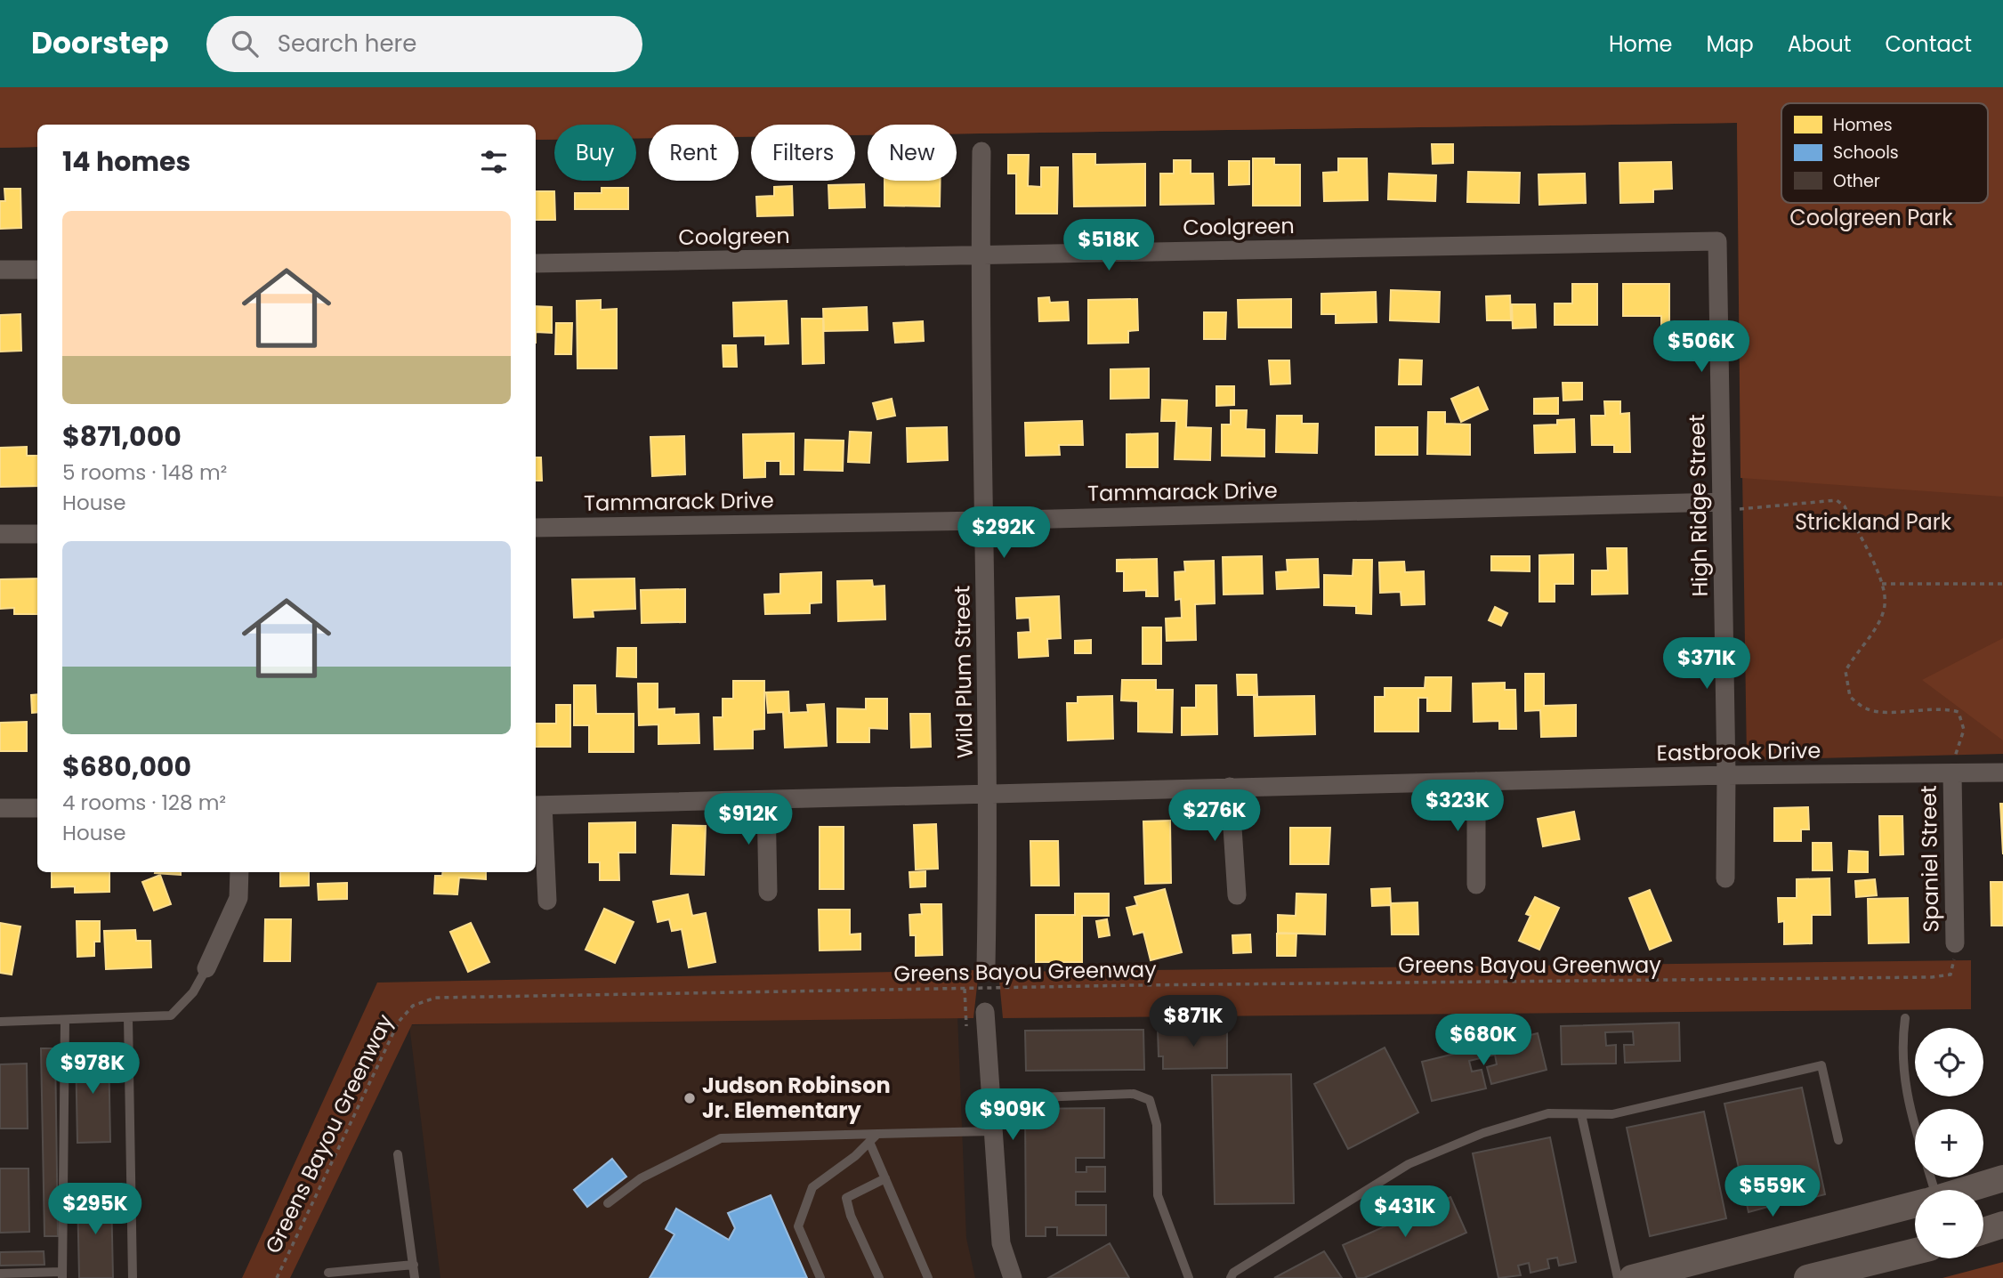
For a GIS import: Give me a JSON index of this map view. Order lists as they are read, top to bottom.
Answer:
{
  "streets": {
    "street": [
      "Coolgreen",
      "Tammarack Drive",
      "High Ridge Street",
      "Wild Plum Street",
      "Eastbrook Drive",
      "Spaniel Street"
    ],
    "path": ["Greens Bayou Greenway"]
  },
  "crossings": [
    ["Coolgreen", "High Ridge Street"],
    ["Coolgreen", "Wild Plum Street"],
    ["Tammarack Drive", "High Ridge Street"],
    ["Tammarack Drive", "Wild Plum Street"],
    ["High Ridge Street", "Eastbrook Drive"],
    ["Wild Plum Street", "Eastbrook Drive"],
    ["Eastbrook Drive", "Spaniel Street"],
    ["Spaniel Street", "Greens Bayou Greenway"]
  ],
  "parks": ["Coolgreen Park", "Strickland Park"],
  "places": ["Judson Robinson Jr. Elementary"],
  "legend": ["Homes", "Schools", "Other"],
  "page": {
    "header": "Doorstep",
    "search": "Search here",
    "nav": [
      "Home",
      "Map",
      "About",
      "Contact"
    ],
    "chip": [
      "Buy",
      "Rent",
      "Filters",
      "New"
    ],
    "heading": "14 homes",
    "list": [
      {
        "name": "$871,000",
        "note": "5 rooms · 148 m² · House"
      },
      {
        "name": "$680,000",
        "note": "4 rooms · 128 m² · House"
      }
    ],
    "price": [
      "$518K",
      "$506K",
      "$292K",
      "$371K",
      "$323K",
      "$276K",
      "$912K",
      "$871K",
      "$680K",
      "$978K",
      "$909K",
      "$559K",
      "$295K",
      "$431K"
    ],
    "map_buttons": ["+", "−"]
  }
}
